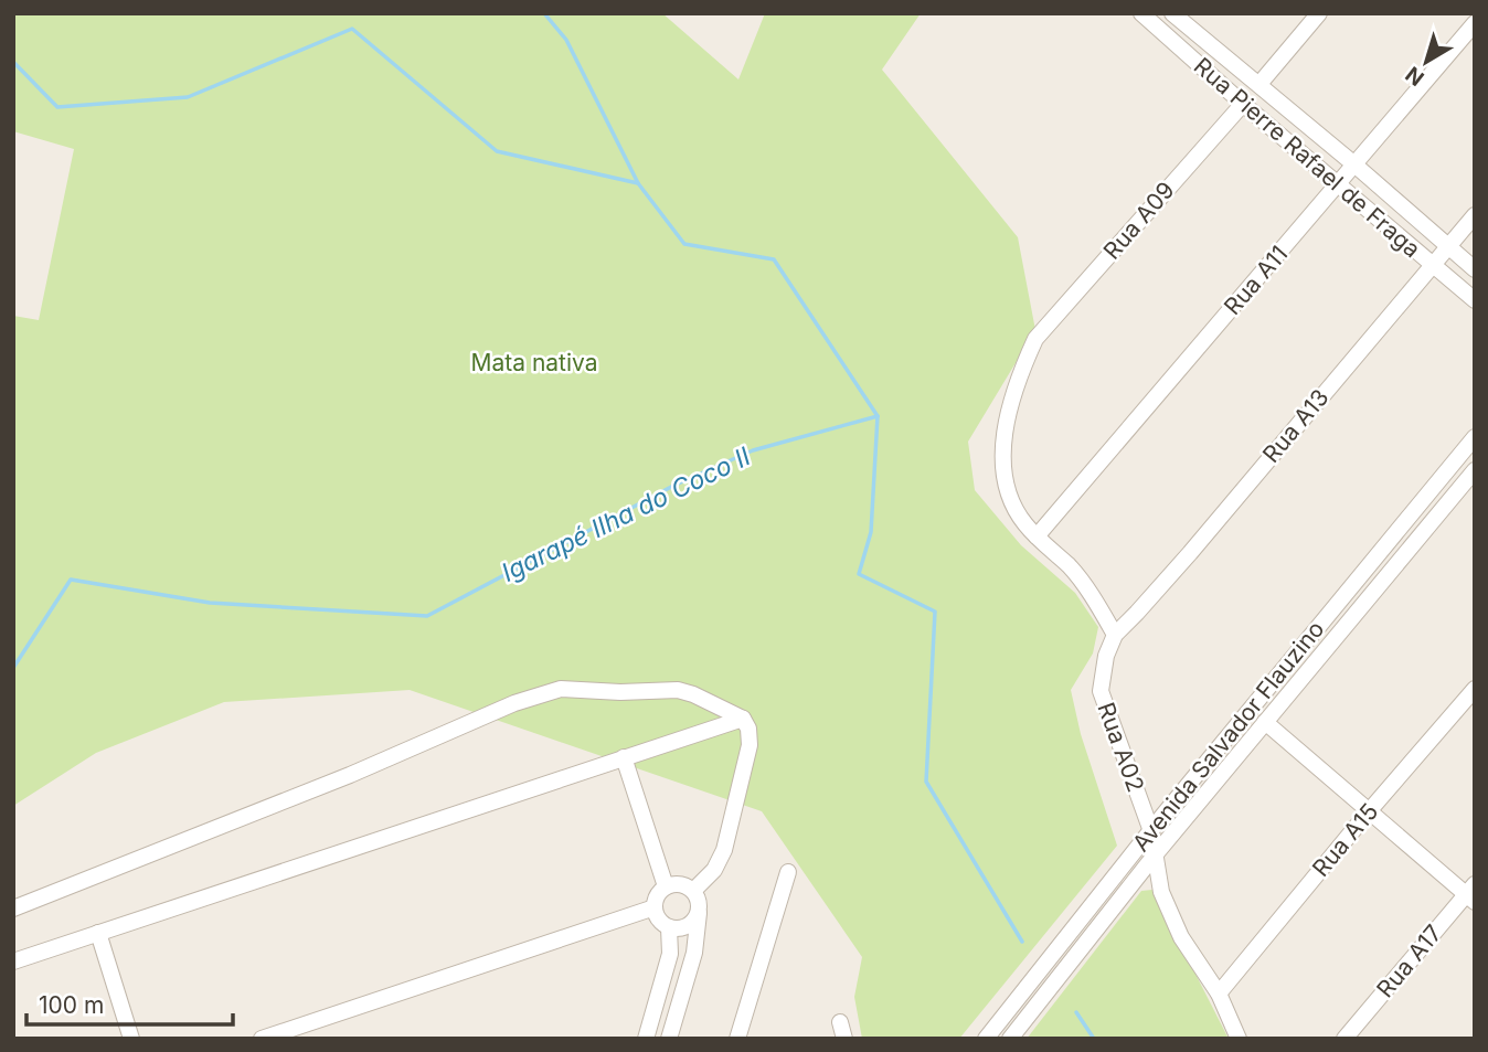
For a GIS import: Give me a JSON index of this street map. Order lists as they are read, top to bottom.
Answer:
{
  "streets": {
    "street": [
      "Rua Pierre Rafael de Fraga",
      "Rua A09",
      "Rua A11",
      "Rua A13",
      "Avenida Salvador Flauzino",
      "Rua A02",
      "Rua A15",
      "Rua A17"
    ]
  },
  "crossings": [
    ["Rua Pierre Rafael de Fraga", "Rua A09"],
    ["Rua Pierre Rafael de Fraga", "Rua A11"],
    ["Rua Pierre Rafael de Fraga", "Rua A13"],
    ["Rua A09", "Rua A11"],
    ["Rua A13", "Rua A02"],
    ["Avenida Salvador Flauzino", "Rua A02"],
    ["Rua A02", "Rua A15"]
  ],
  "water": ["Igarapé Ilha do Coco II"],
  "parks": ["Mata nativa"],
  "scale_bar": "100 m",
  "north": "bottom left"
}
